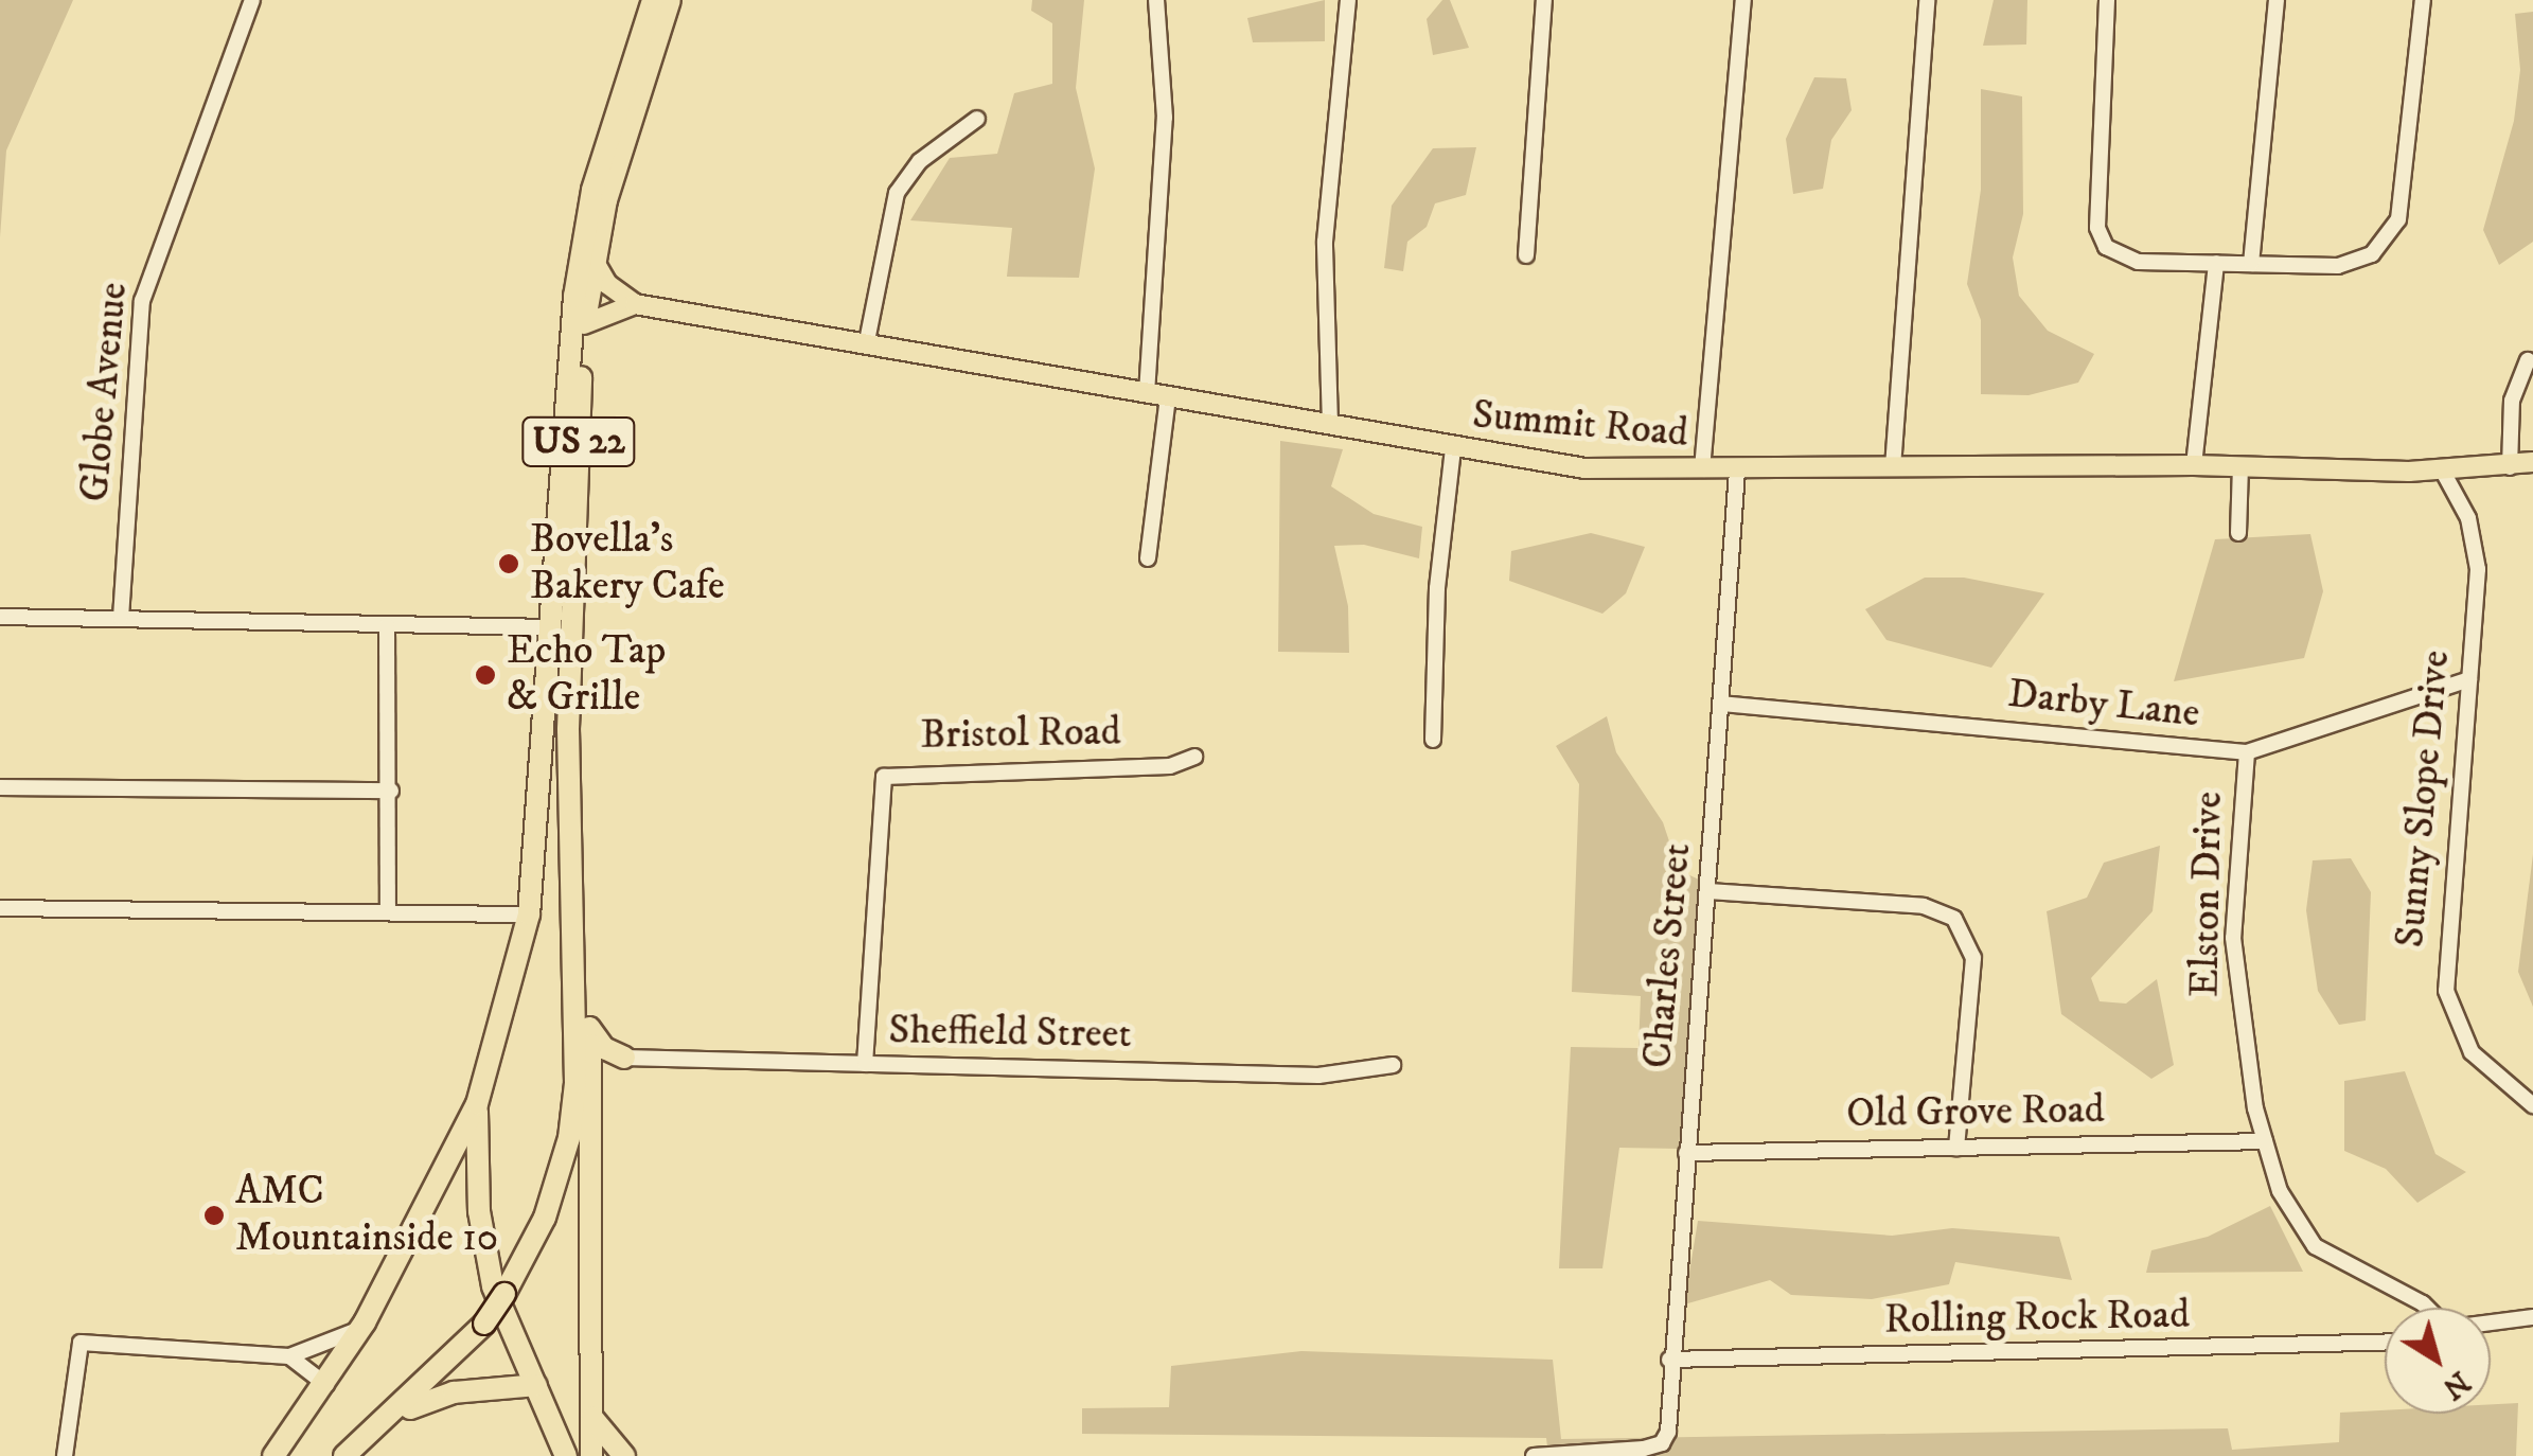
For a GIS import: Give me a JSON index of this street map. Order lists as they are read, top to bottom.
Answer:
{
  "streets": {
    "highway": ["US 22"],
    "main road": ["Summit Road"],
    "street": [
      "Globe Avenue",
      "Darby Lane",
      "Bristol Road",
      "Sunny Slope Drive",
      "Elston Drive",
      "Charles Street",
      "Sheffield Street",
      "Old Grove Road",
      "Rolling Rock Road"
    ]
  },
  "crossings": [
    ["Summit Road", "Sunny Slope Drive"],
    ["Summit Road", "Charles Street"],
    ["Darby Lane", "Sunny Slope Drive"],
    ["Darby Lane", "Elston Drive"],
    ["Darby Lane", "Charles Street"],
    ["Bristol Road", "Sheffield Street"],
    ["Elston Drive", "Old Grove Road"],
    ["Charles Street", "Old Grove Road"],
    ["Charles Street", "Rolling Rock Road"]
  ],
  "places": ["Bovella's Bakery Cafe", "Echo Tap & Grille", "AMC Mountainside 10"],
  "north": "bottom right"
}
